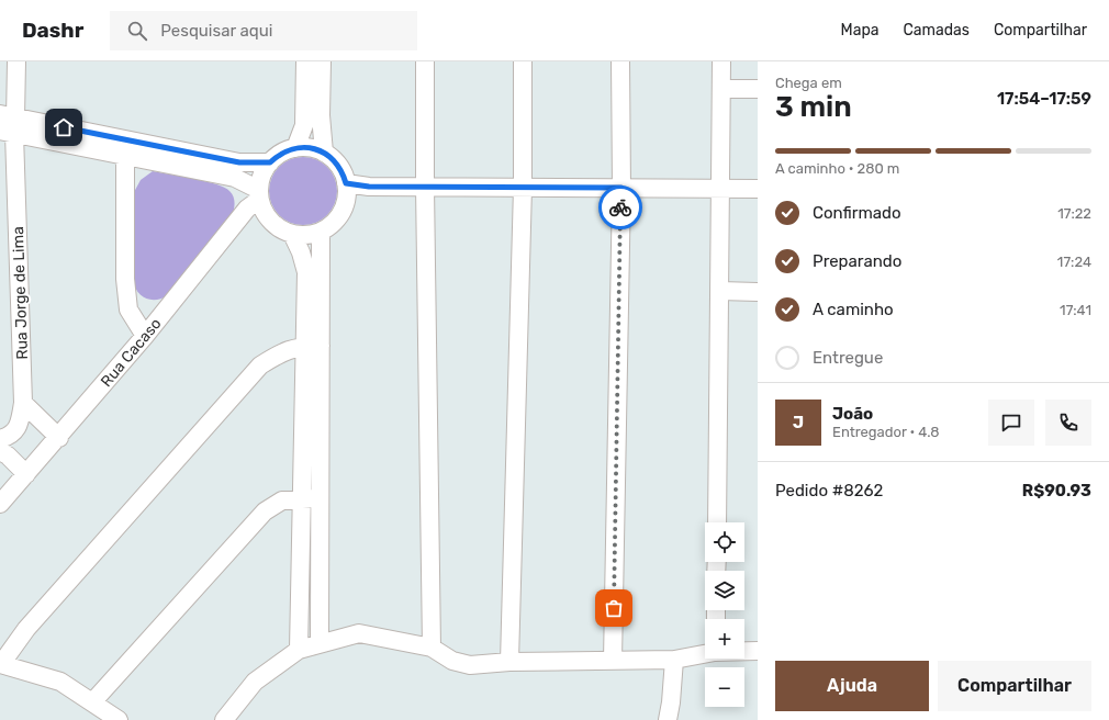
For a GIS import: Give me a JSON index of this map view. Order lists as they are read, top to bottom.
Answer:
{
  "streets": {
    "street": ["Rua Jorge de Lima", "Rua Cacaso"]
  },
  "page": {
    "header": "Dashr",
    "search": "Pesquisar aqui",
    "nav": ["Mapa", "Camadas", "Compartilhar"],
    "heading": ["3 min", "Chega em", "17:54–17:59"],
    "panel": [
      "João",
      "Entregador · 4.8",
      "Pedido #8262",
      "R$90.93"
    ],
    "bar": "A caminho · 280 m",
    "list": [
      ["Confirmado", "17:22"],
      ["Preparando", "17:24"],
      ["A caminho", "17:41"],
      "Entregue"
    ],
    "round": "J",
    "map_buttons": ["+", "−"],
    "buttons": ["Ajuda", "Compartilhar"]
  }
}
